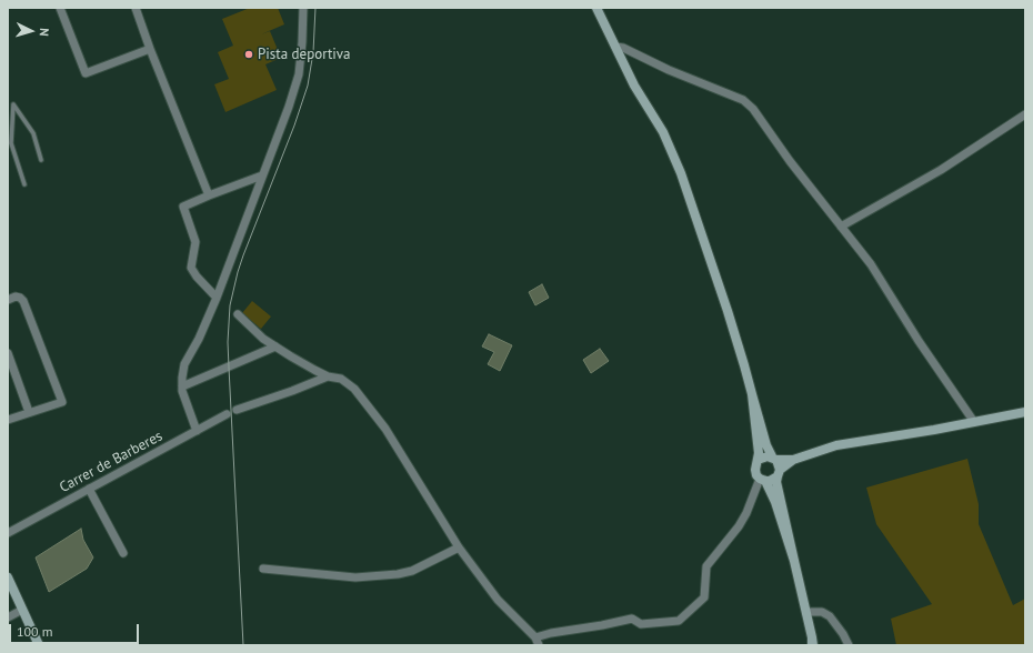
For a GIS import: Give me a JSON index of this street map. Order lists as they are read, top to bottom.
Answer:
{
  "streets": {
    "street": ["Carrer de Barberes"]
  },
  "places": ["Pista deportiva"],
  "scale_bar": "100 m",
  "north": "right"
}
